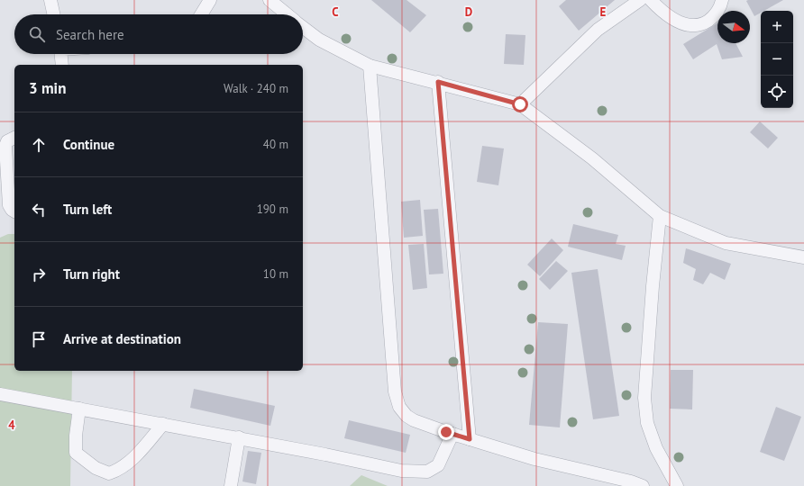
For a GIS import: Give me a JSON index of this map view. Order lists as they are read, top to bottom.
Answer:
{
  "north": "right",
  "page": {
    "map_buttons": ["+", "−"],
    "search": "Search here",
    "heading": ["3 min", "Walk · 240 m"],
    "list": [
      ["Continue", "40 m"],
      ["Turn left", "190 m"],
      ["Turn right", "10 m"],
      "Arrive at destination"
    ]
  },
  "grid": {
    "columns": ["C", "D", "E"],
    "rows": ["4"]
  }
}
